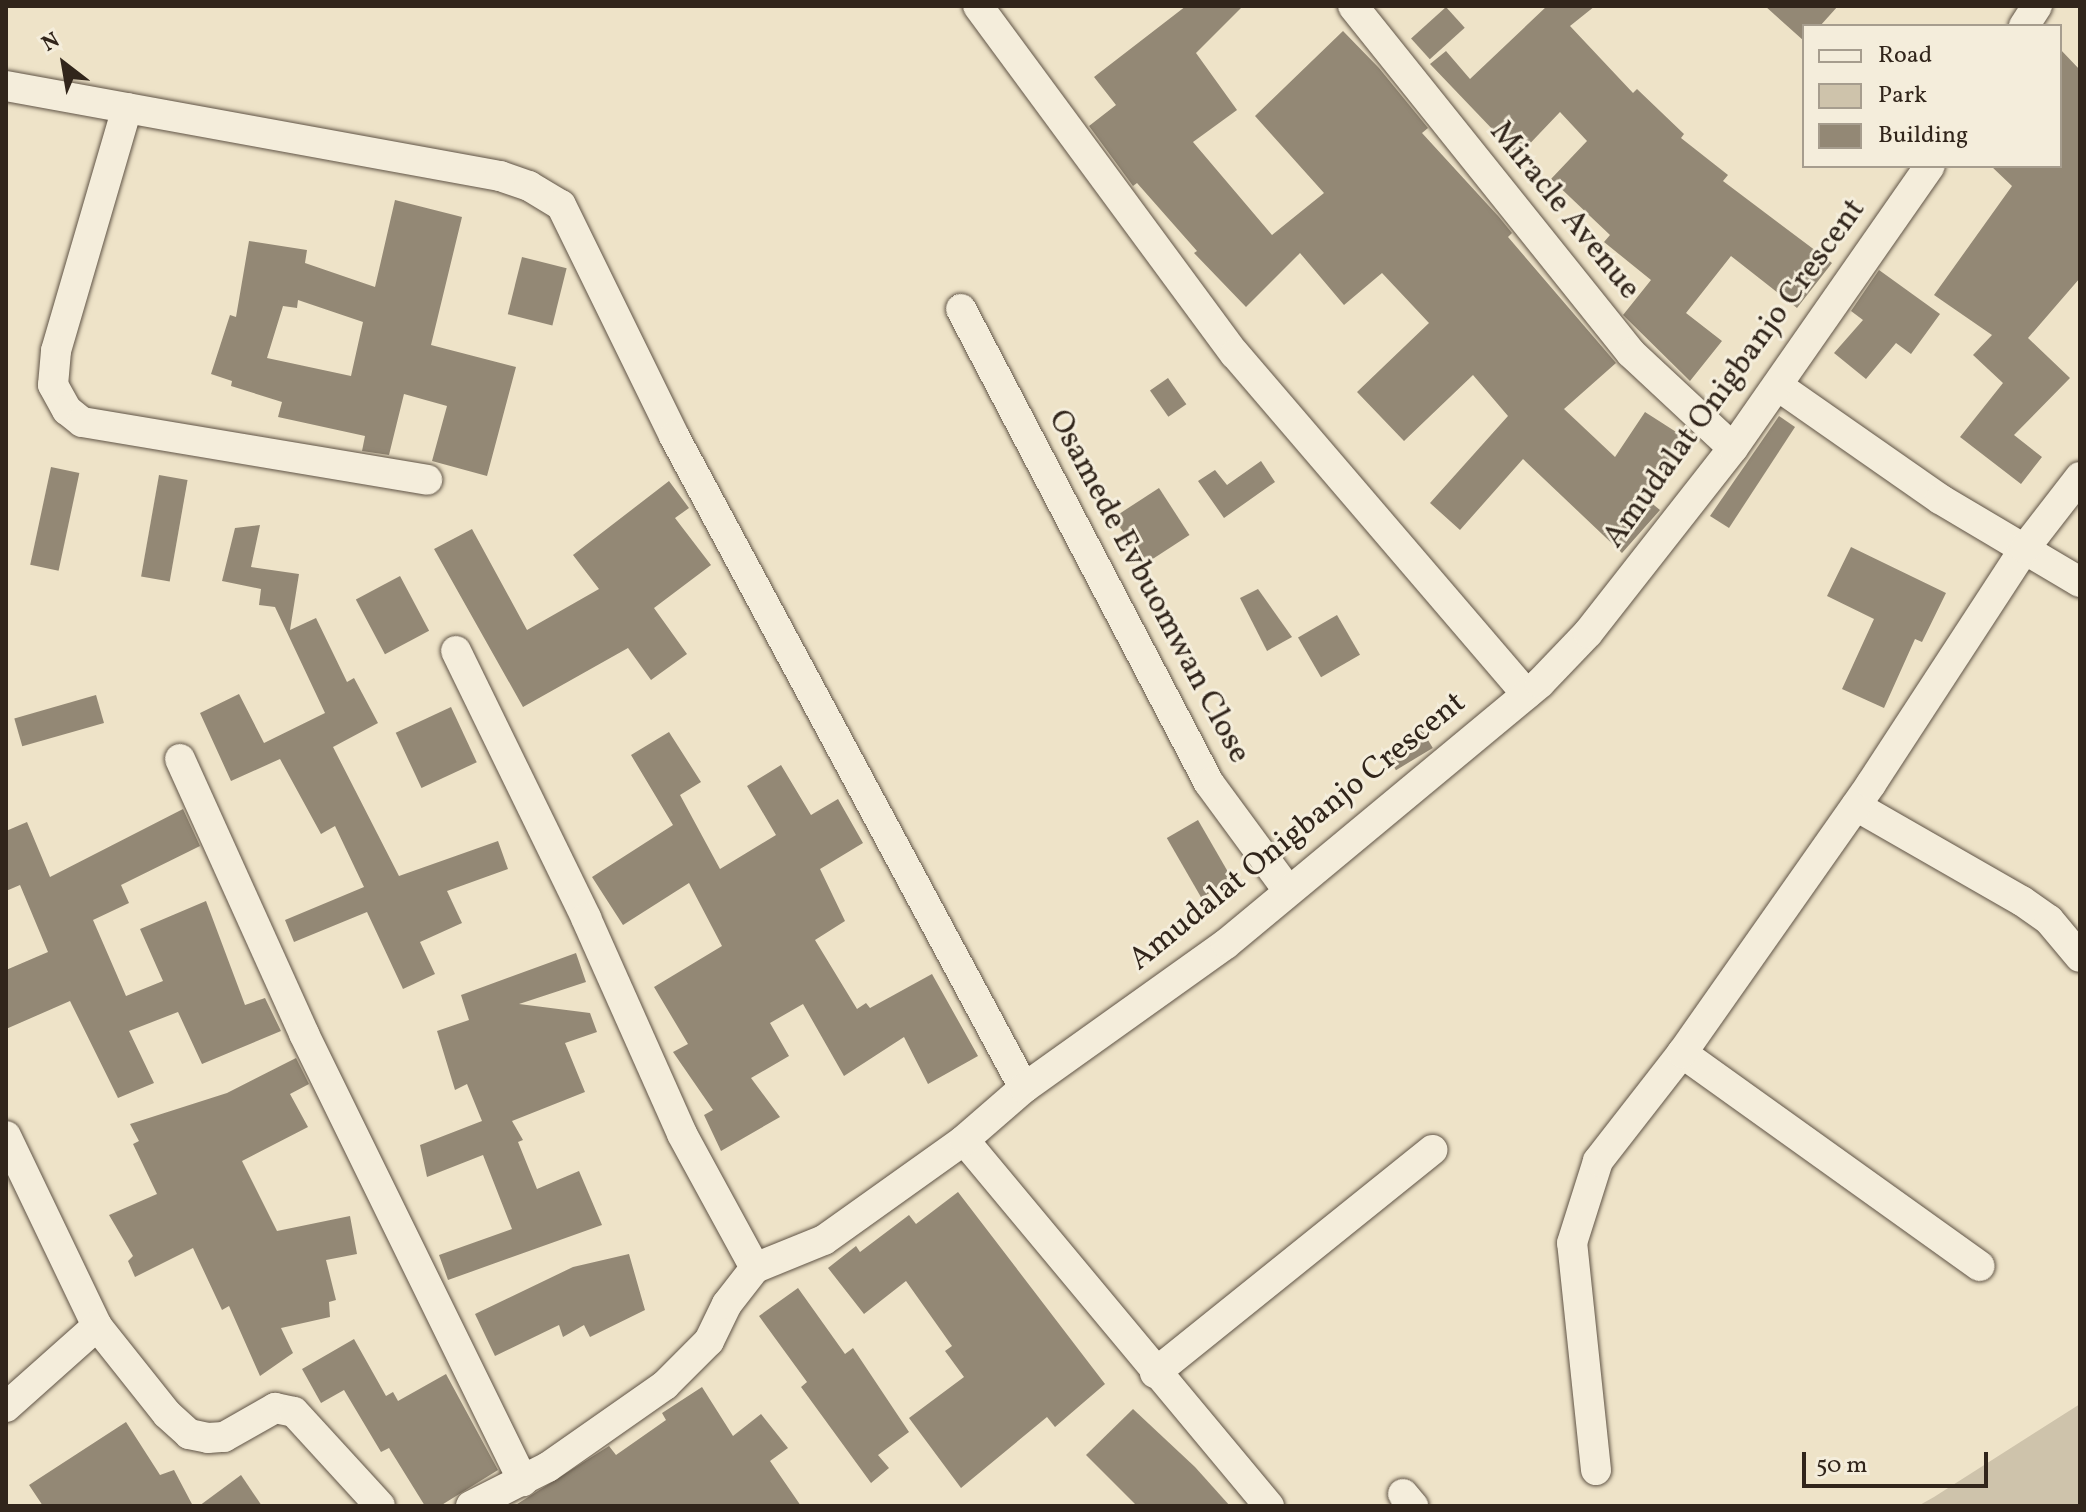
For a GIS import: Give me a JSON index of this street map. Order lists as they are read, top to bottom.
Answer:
{
  "streets": {
    "street": ["Miracle Avenue", "Amudalat Onigbanjo Crescent", "Osamede Evbuomwan Close"]
  },
  "crossings": [
    ["Miracle Avenue", "Amudalat Onigbanjo Crescent"],
    ["Amudalat Onigbanjo Crescent", "Osamede Evbuomwan Close"]
  ],
  "legend": ["Road", "Park", "Building"],
  "scale_bar": "50 m",
  "north": "top left"
}
